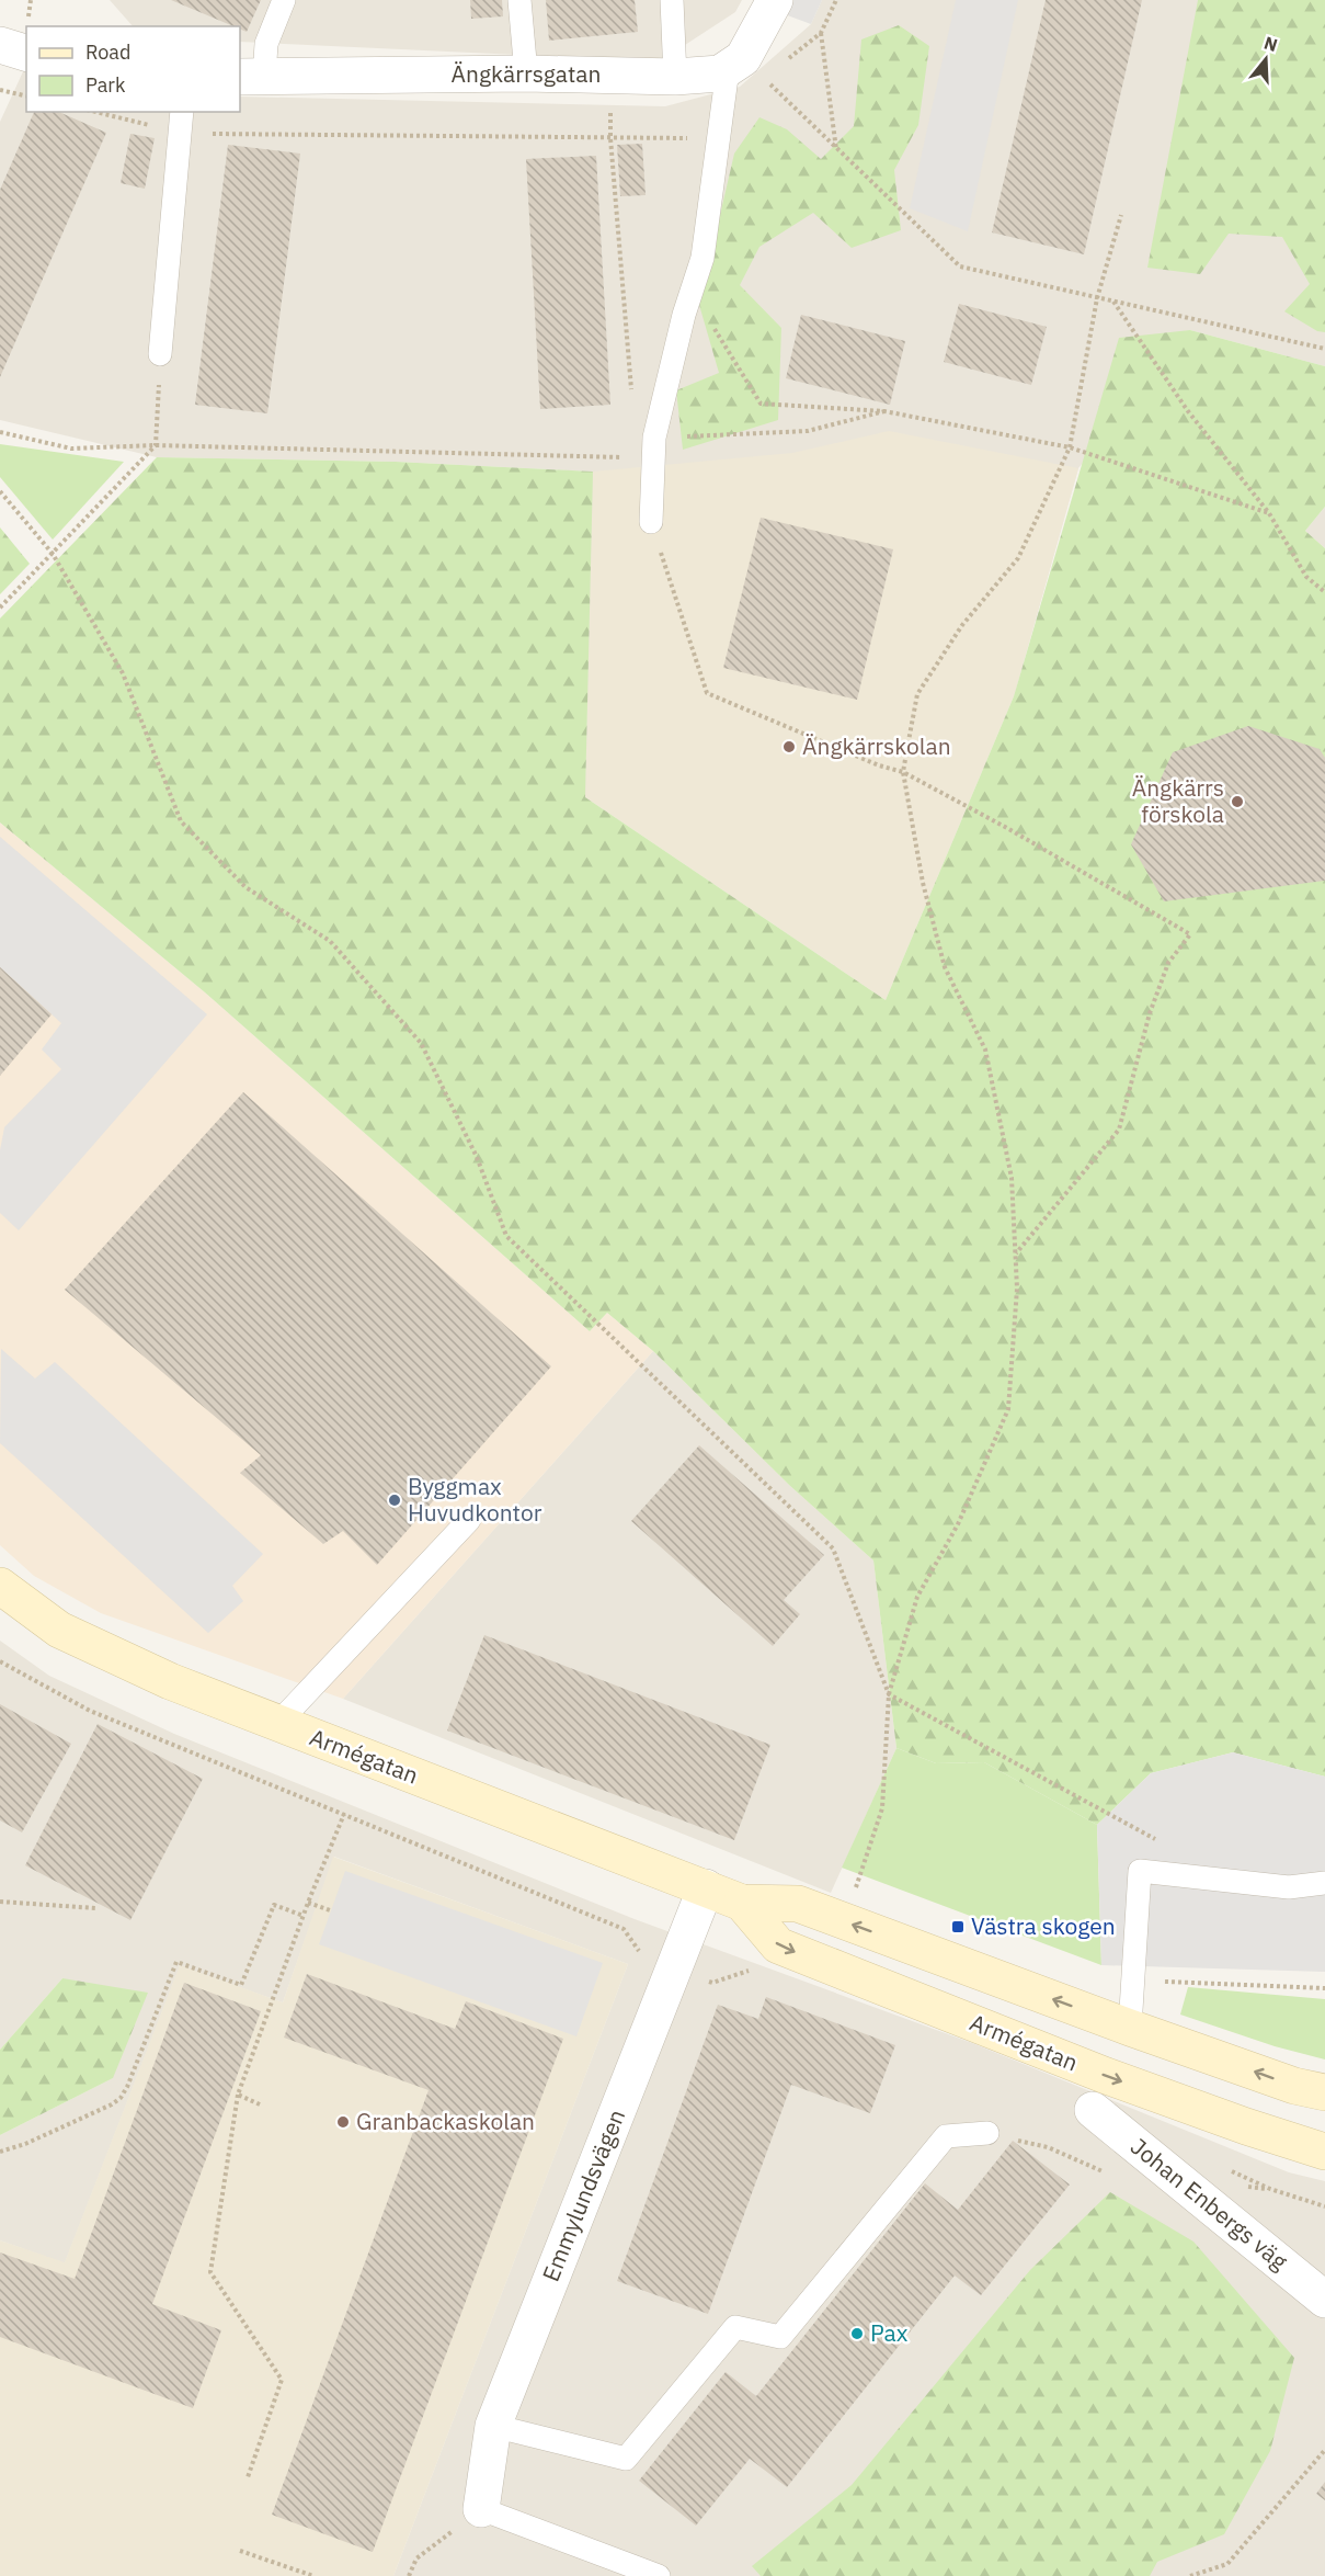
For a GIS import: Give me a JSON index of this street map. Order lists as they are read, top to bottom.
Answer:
{
  "streets": {
    "street": [
      "Ängkärrsgatan",
      "Armégatan",
      "Emmylundsvägen",
      "Johan Enbergs väg"
    ]
  },
  "crossings": [
    ["Armégatan", "Emmylundsvägen"]
  ],
  "places": {
    "other": [
      "Ängkärrskolan",
      "Ängkärrs förskola",
      "Byggmax Huvudkontor",
      "Granbackaskolan",
      "Pax"
    ],
    "transit": ["Västra skogen"]
  },
  "legend": ["Road", "Park"],
  "north": "top"
}
